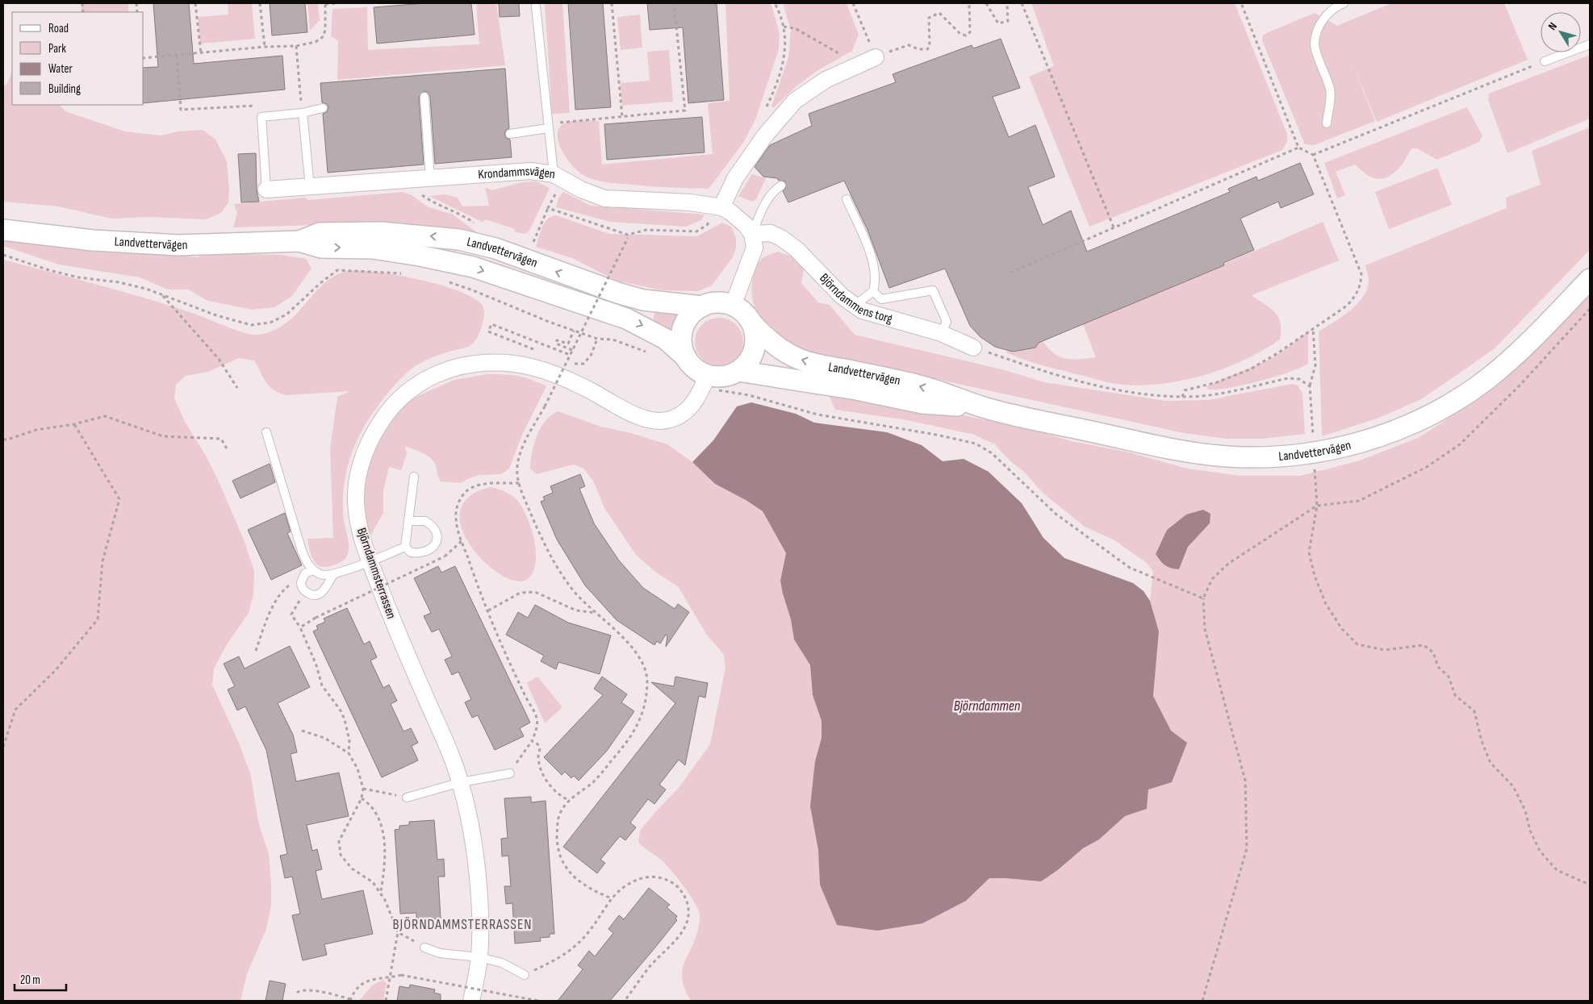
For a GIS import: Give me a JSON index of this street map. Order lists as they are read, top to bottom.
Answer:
{
  "streets": {
    "street": [
      "Krondammsvägen",
      "Landvettervägen",
      "Björndammens torg",
      "Björndammsterrassen"
    ]
  },
  "crossings": [
    ["Krondammsvägen", "Björndammens torg"],
    ["Landvettervägen", "Björndammsterrassen"]
  ],
  "districts": ["BJÖRNDAMMSTERRASSEN"],
  "water": ["Björndammen"],
  "legend": [
    "Road",
    "Park",
    "Water",
    "Building"
  ],
  "scale_bar": "20 m",
  "north": "top left"
}
